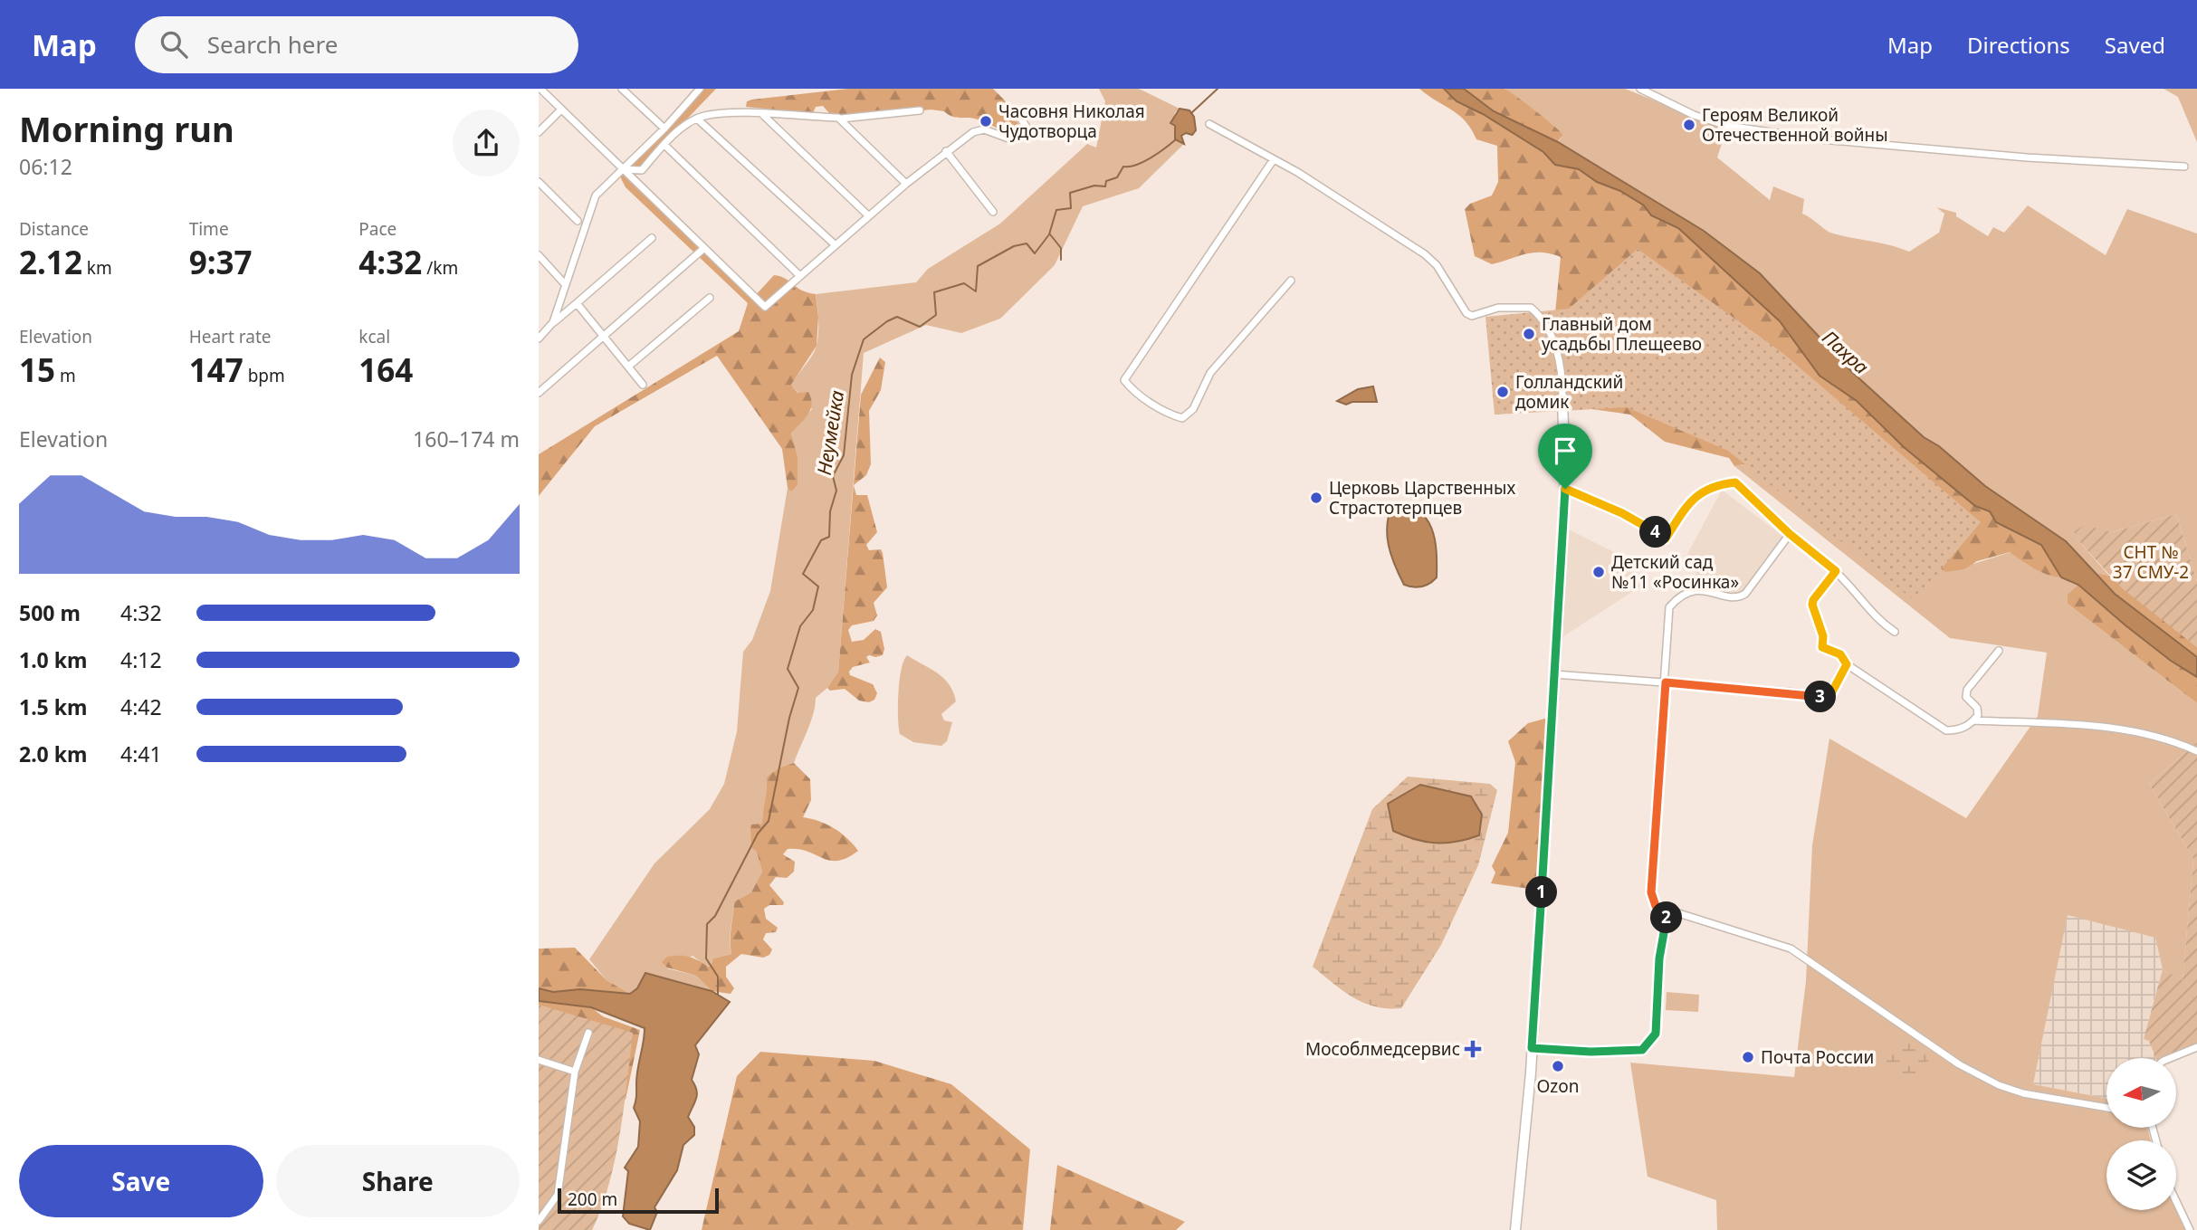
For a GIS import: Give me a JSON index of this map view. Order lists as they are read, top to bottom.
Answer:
{
  "water": ["Пахра", "Неумейка"],
  "parks": ["СНТ № 37 СМУ-2"],
  "places": {
    "other": [
      "Часовня Николая Чудотворца",
      "Героям Великой Отечественной войны",
      "Главный дом усадьбы Плещеево",
      "Голландский домик",
      "Церковь Царственных Страстотерпцев",
      "Детский сад №11 «Росинка»",
      "Почта России",
      "Ozon"
    ],
    "health": ["Мособлмедсервис"]
  },
  "scale_bar": "200 m",
  "north": "left",
  "page": {
    "header": "Map",
    "search": "Search here",
    "nav": ["Map", "Directions", "Saved"],
    "heading": ["Morning run", "06:12"],
    "stats": [
      ["Distance", "2.12 km"],
      ["Time", "9:37"],
      ["Pace", "4:32 /km"],
      ["Elevation", "15 m"],
      ["Heart rate", "147 bpm"],
      ["kcal", "164"]
    ],
    "chart": ["Elevation", "160–174 m"],
    "pins": [
      "4",
      "3",
      "1",
      "2"
    ],
    "list": [
      {
        "name": "500 m",
        "note": "4:32"
      },
      {
        "name": "1.0 km",
        "note": "4:12"
      },
      {
        "name": "1.5 km",
        "note": "4:42"
      },
      {
        "name": "2.0 km",
        "note": "4:41"
      }
    ],
    "buttons": ["Save", "Share"],
    "scale": "200 m"
  }
}
